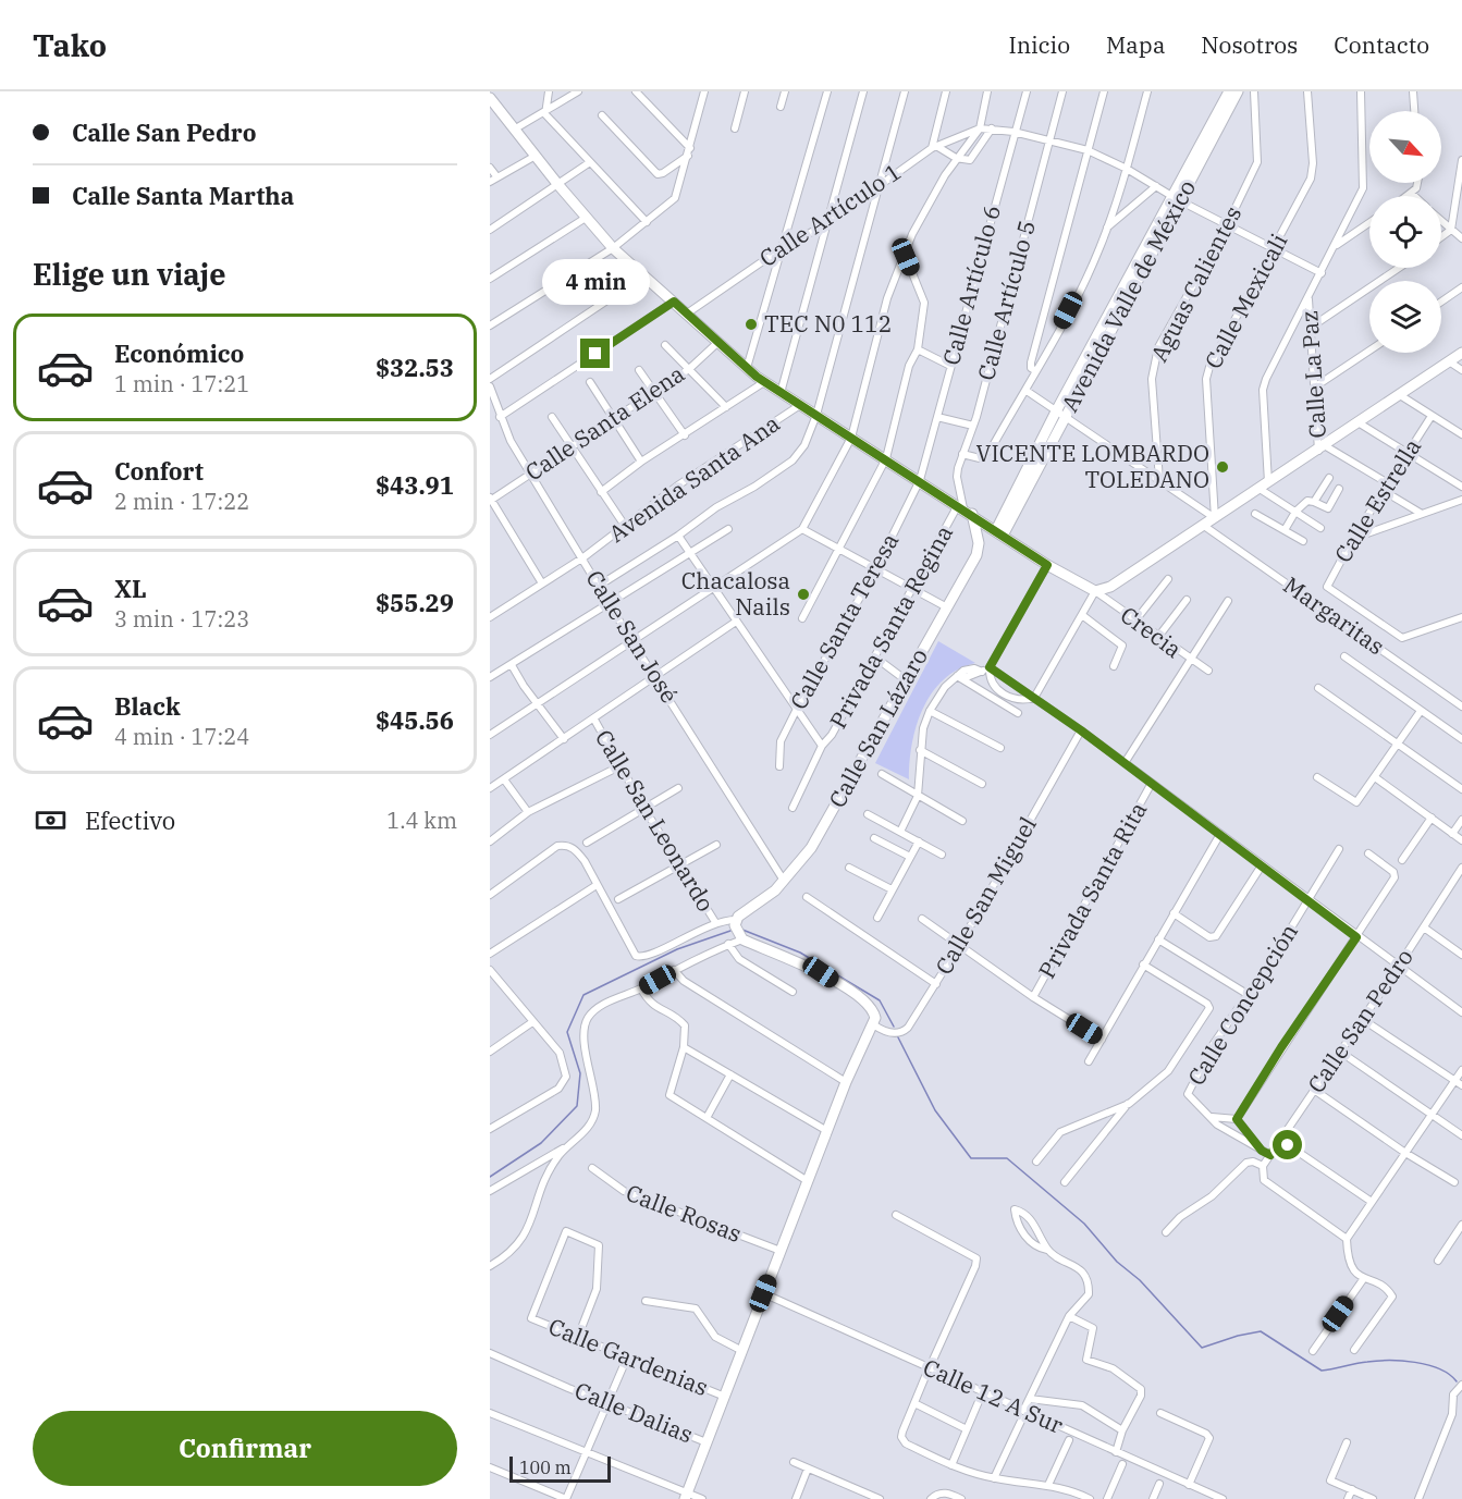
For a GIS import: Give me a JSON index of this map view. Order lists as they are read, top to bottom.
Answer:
{
  "streets": {
    "main road": ["Avenida Valle de México", "Calle San Lázaro"],
    "street": [
      "Calle Artículo 1",
      "Aguas Calientes",
      "Calle Artículo 6",
      "Calle Artículo 5",
      "Calle Mexicali",
      "Calle La Paz",
      "Calle Santa Elena",
      "Avenida Santa Ana",
      "Calle Estrella",
      "Margaritas",
      "Calle Santa Teresa",
      "Privada Santa Regina",
      "Crecia",
      "Calle San José",
      "Calle San Leonardo",
      "Privada Santa Rita",
      "Calle San Miguel",
      "Calle Concepción",
      "Calle San Pedro",
      "Calle Rosas",
      "Calle Gardenias",
      "Calle 12 A Sur",
      "Calle Dalias"
    ]
  },
  "crossings": [
    ["Calle Artículo 6", "Calle Santa Teresa"],
    ["Calle Artículo 5", "Privada Santa Regina"],
    ["Calle Artículo 5", "Calle San Lázaro"],
    ["Calle Santa Elena", "Calle San José"],
    ["Avenida Santa Ana", "Calle San José"],
    ["Privada Santa Regina", "Calle San Lázaro"],
    ["Calle San José", "Calle San Lázaro"]
  ],
  "places": ["TEC N0 112", "VICENTE LOMBARDO TOLEDANO", "Chacalosa Nails"],
  "scale_bar": "100 m",
  "north": "bottom right",
  "page": {
    "header": "Tako",
    "nav": [
      "Inicio",
      "Mapa",
      "Nosotros",
      "Contacto"
    ],
    "banner": ["Calle San Pedro", "Calle Santa Martha"],
    "heading": "Elige un viaje",
    "bubble": "4 min",
    "list": [
      {
        "name": "Económico",
        "note": "1 min · 17:21",
        "value": "$32.53"
      },
      {
        "name": "Confort",
        "note": "2 min · 17:22",
        "value": "$43.91"
      },
      {
        "name": "XL",
        "note": "3 min · 17:23",
        "value": "$55.29"
      },
      {
        "name": "Black",
        "note": "4 min · 17:24",
        "value": "$45.56"
      }
    ],
    "pay": ["Efectivo", "1.4 km"],
    "buttons": "Confirmar",
    "scale": "100 m"
  }
}
